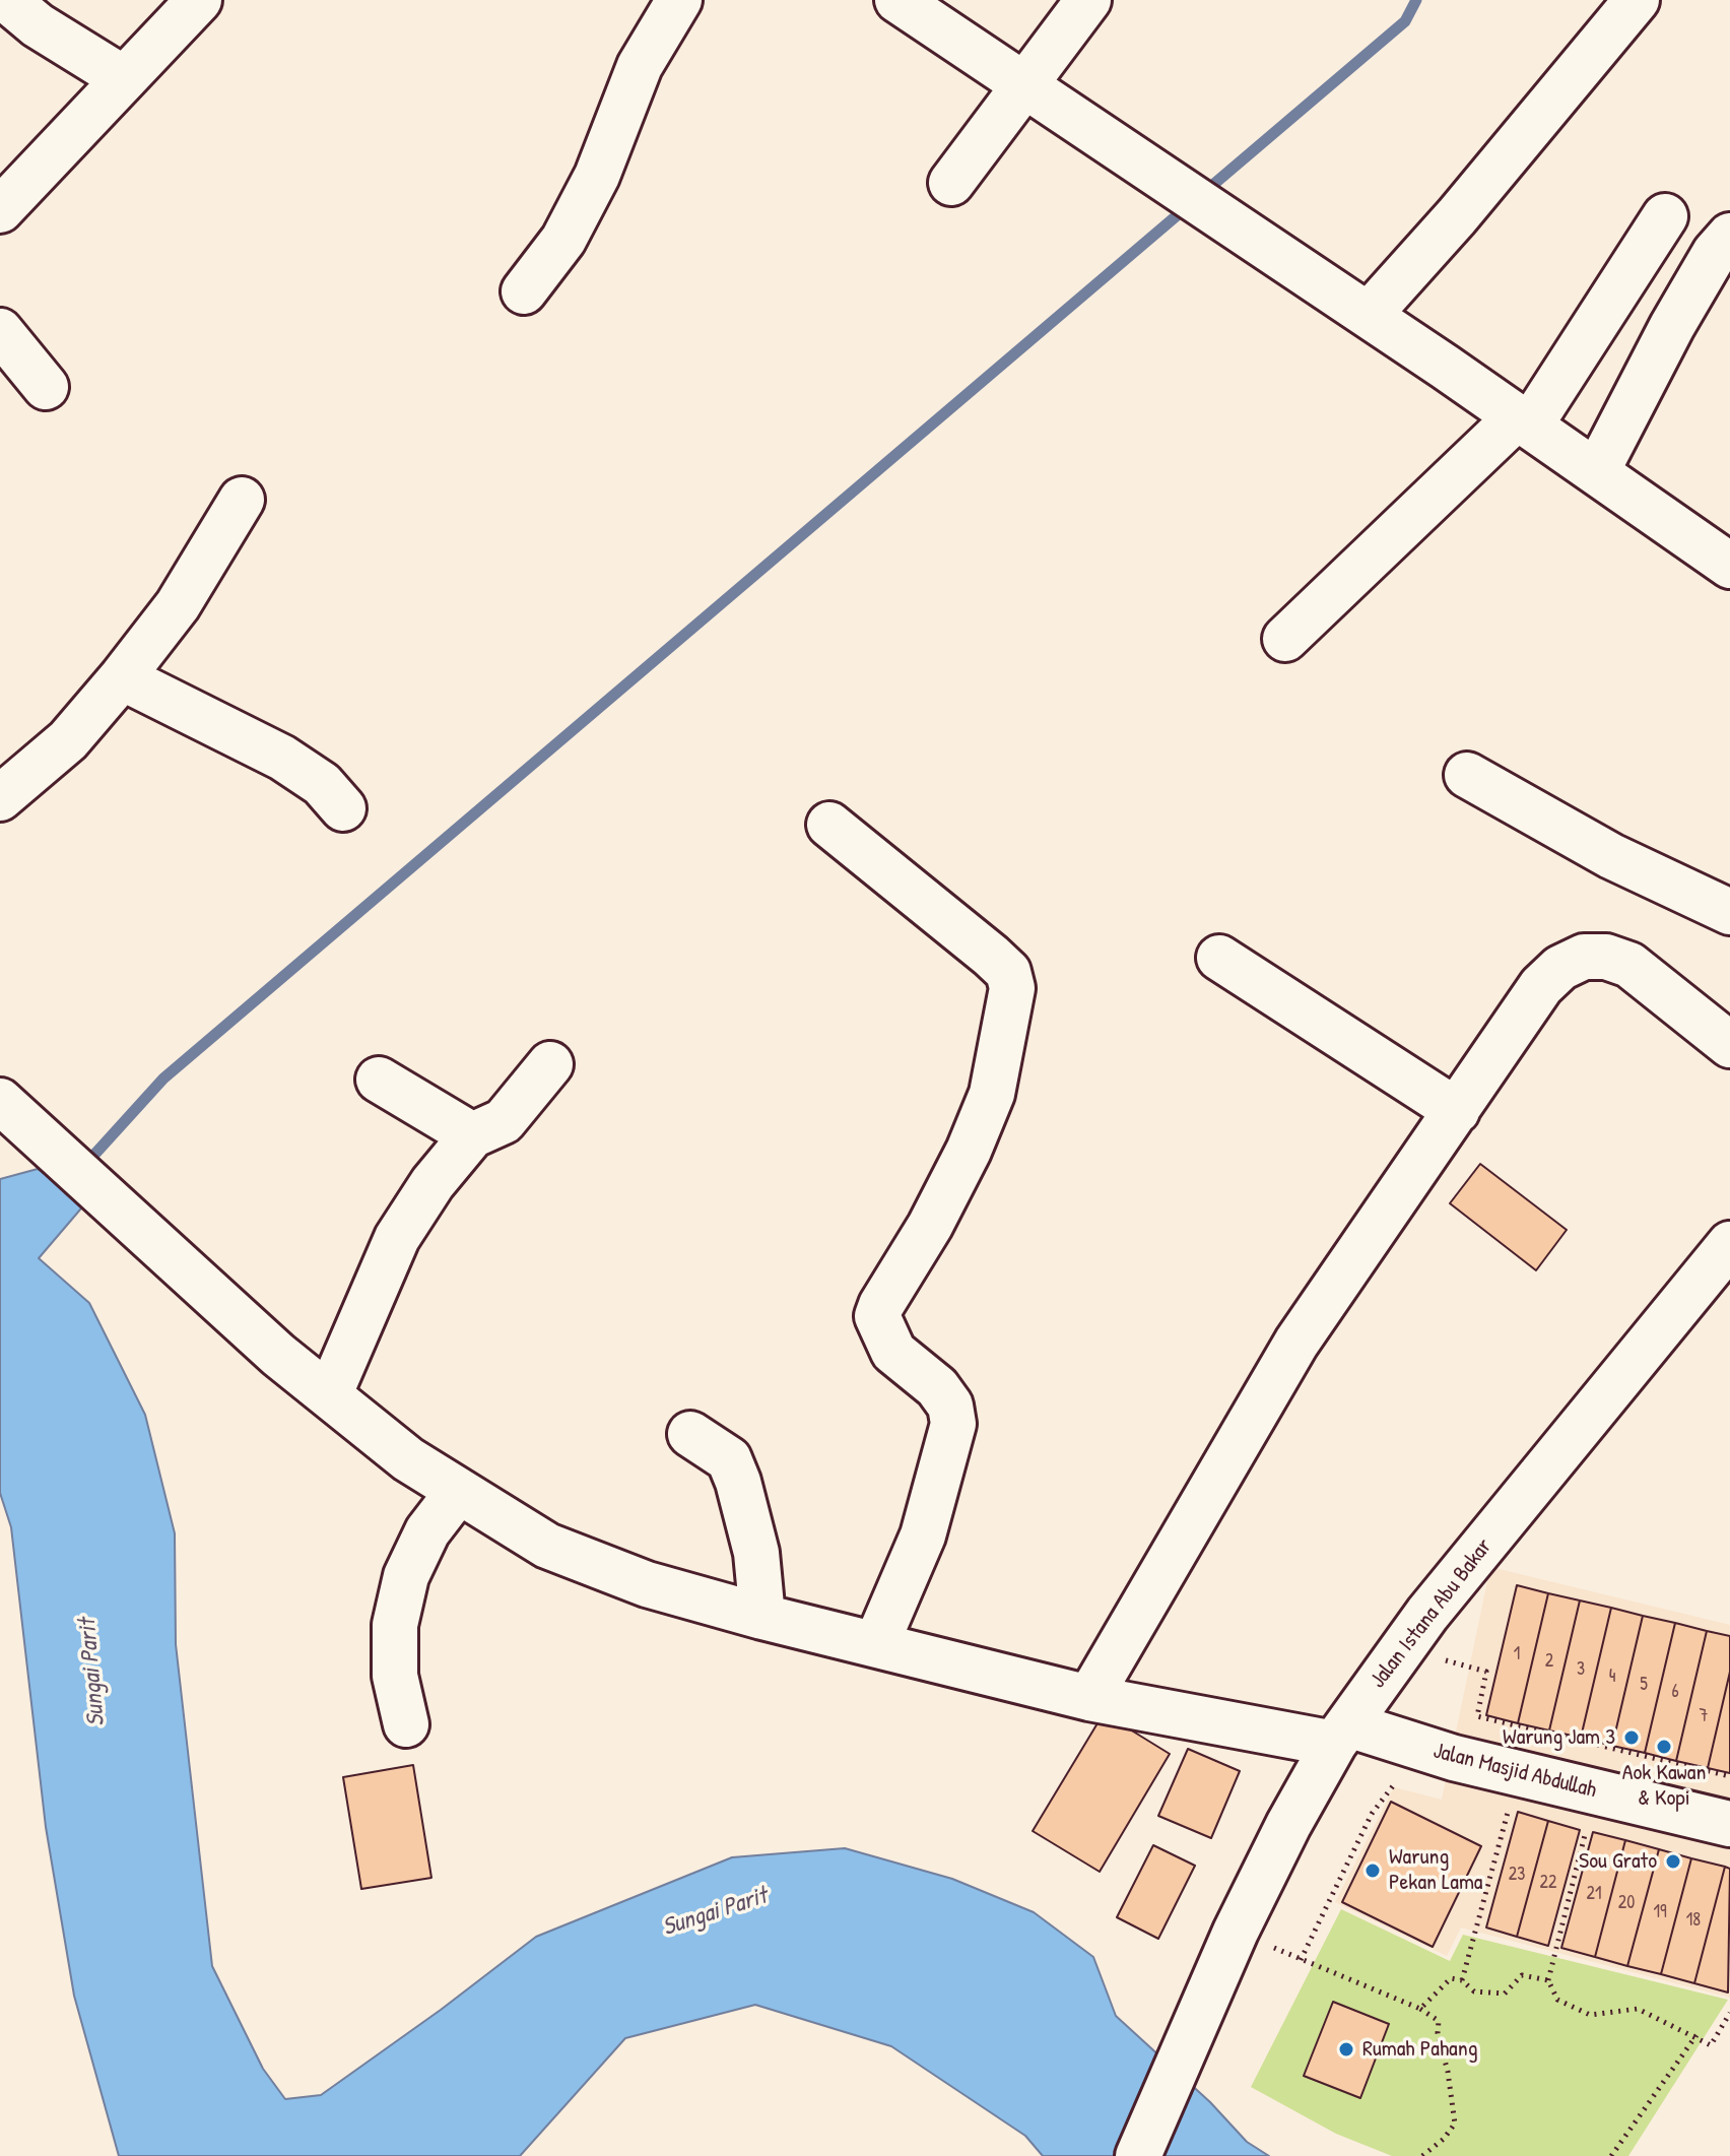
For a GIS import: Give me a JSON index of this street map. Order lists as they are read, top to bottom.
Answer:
{
  "streets": {
    "street": ["Jalan Istana Abu Bakar", "Jalan Masjid Abdullah"]
  },
  "crossings": [
    ["Jalan Istana Abu Bakar", "Jalan Masjid Abdullah"]
  ],
  "water": ["Sungai Parit"],
  "places": [
    "Warung Jam 3",
    "Aok Kawan & Kopi",
    "Sou Grato",
    "Warung Pekan Lama",
    "Rumah Pahang"
  ],
  "house_numbers": [
    "1",
    "2",
    "3",
    "4",
    "5",
    "6",
    "7",
    "23",
    "22",
    "21",
    "20",
    "19",
    "18"
  ]
}
